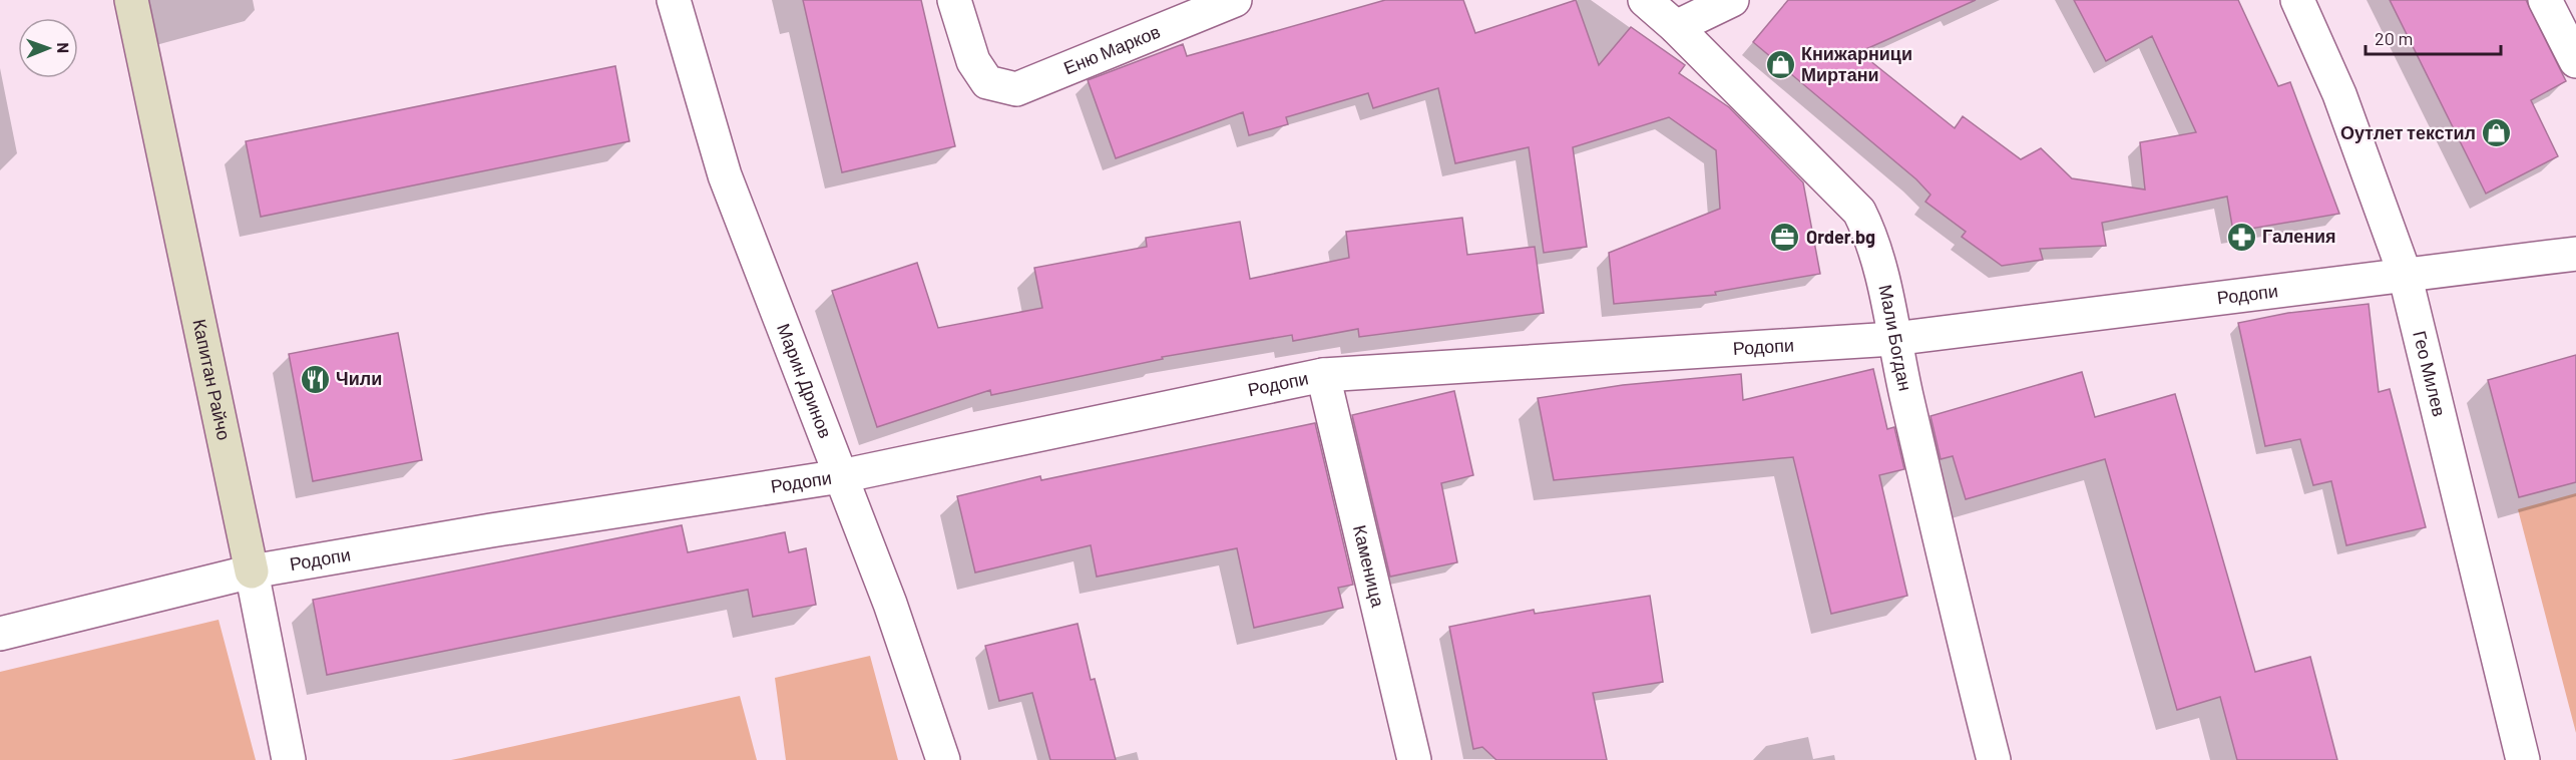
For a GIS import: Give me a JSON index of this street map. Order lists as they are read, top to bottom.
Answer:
{
  "streets": {
    "street": [
      "Еню Марков",
      "Родопи",
      "Мали Богдан",
      "Гео Милев",
      "Капитан Райчо",
      "Марин Дринов",
      "Каменица"
    ]
  },
  "crossings": [
    ["Родопи", "Мали Богдан"],
    ["Родопи", "Гео Милев"],
    ["Родопи", "Капитан Райчо"],
    ["Родопи", "Марин Дринов"],
    ["Родопи", "Каменица"]
  ],
  "places": {
    "shop": ["Книжарници Миртани", "Оутлет текстил"],
    "pharmacy": ["Галения"],
    "office": ["Order.bg"],
    "restaurant": ["Чили"]
  },
  "scale_bar": "20 m",
  "north": "right"
}
